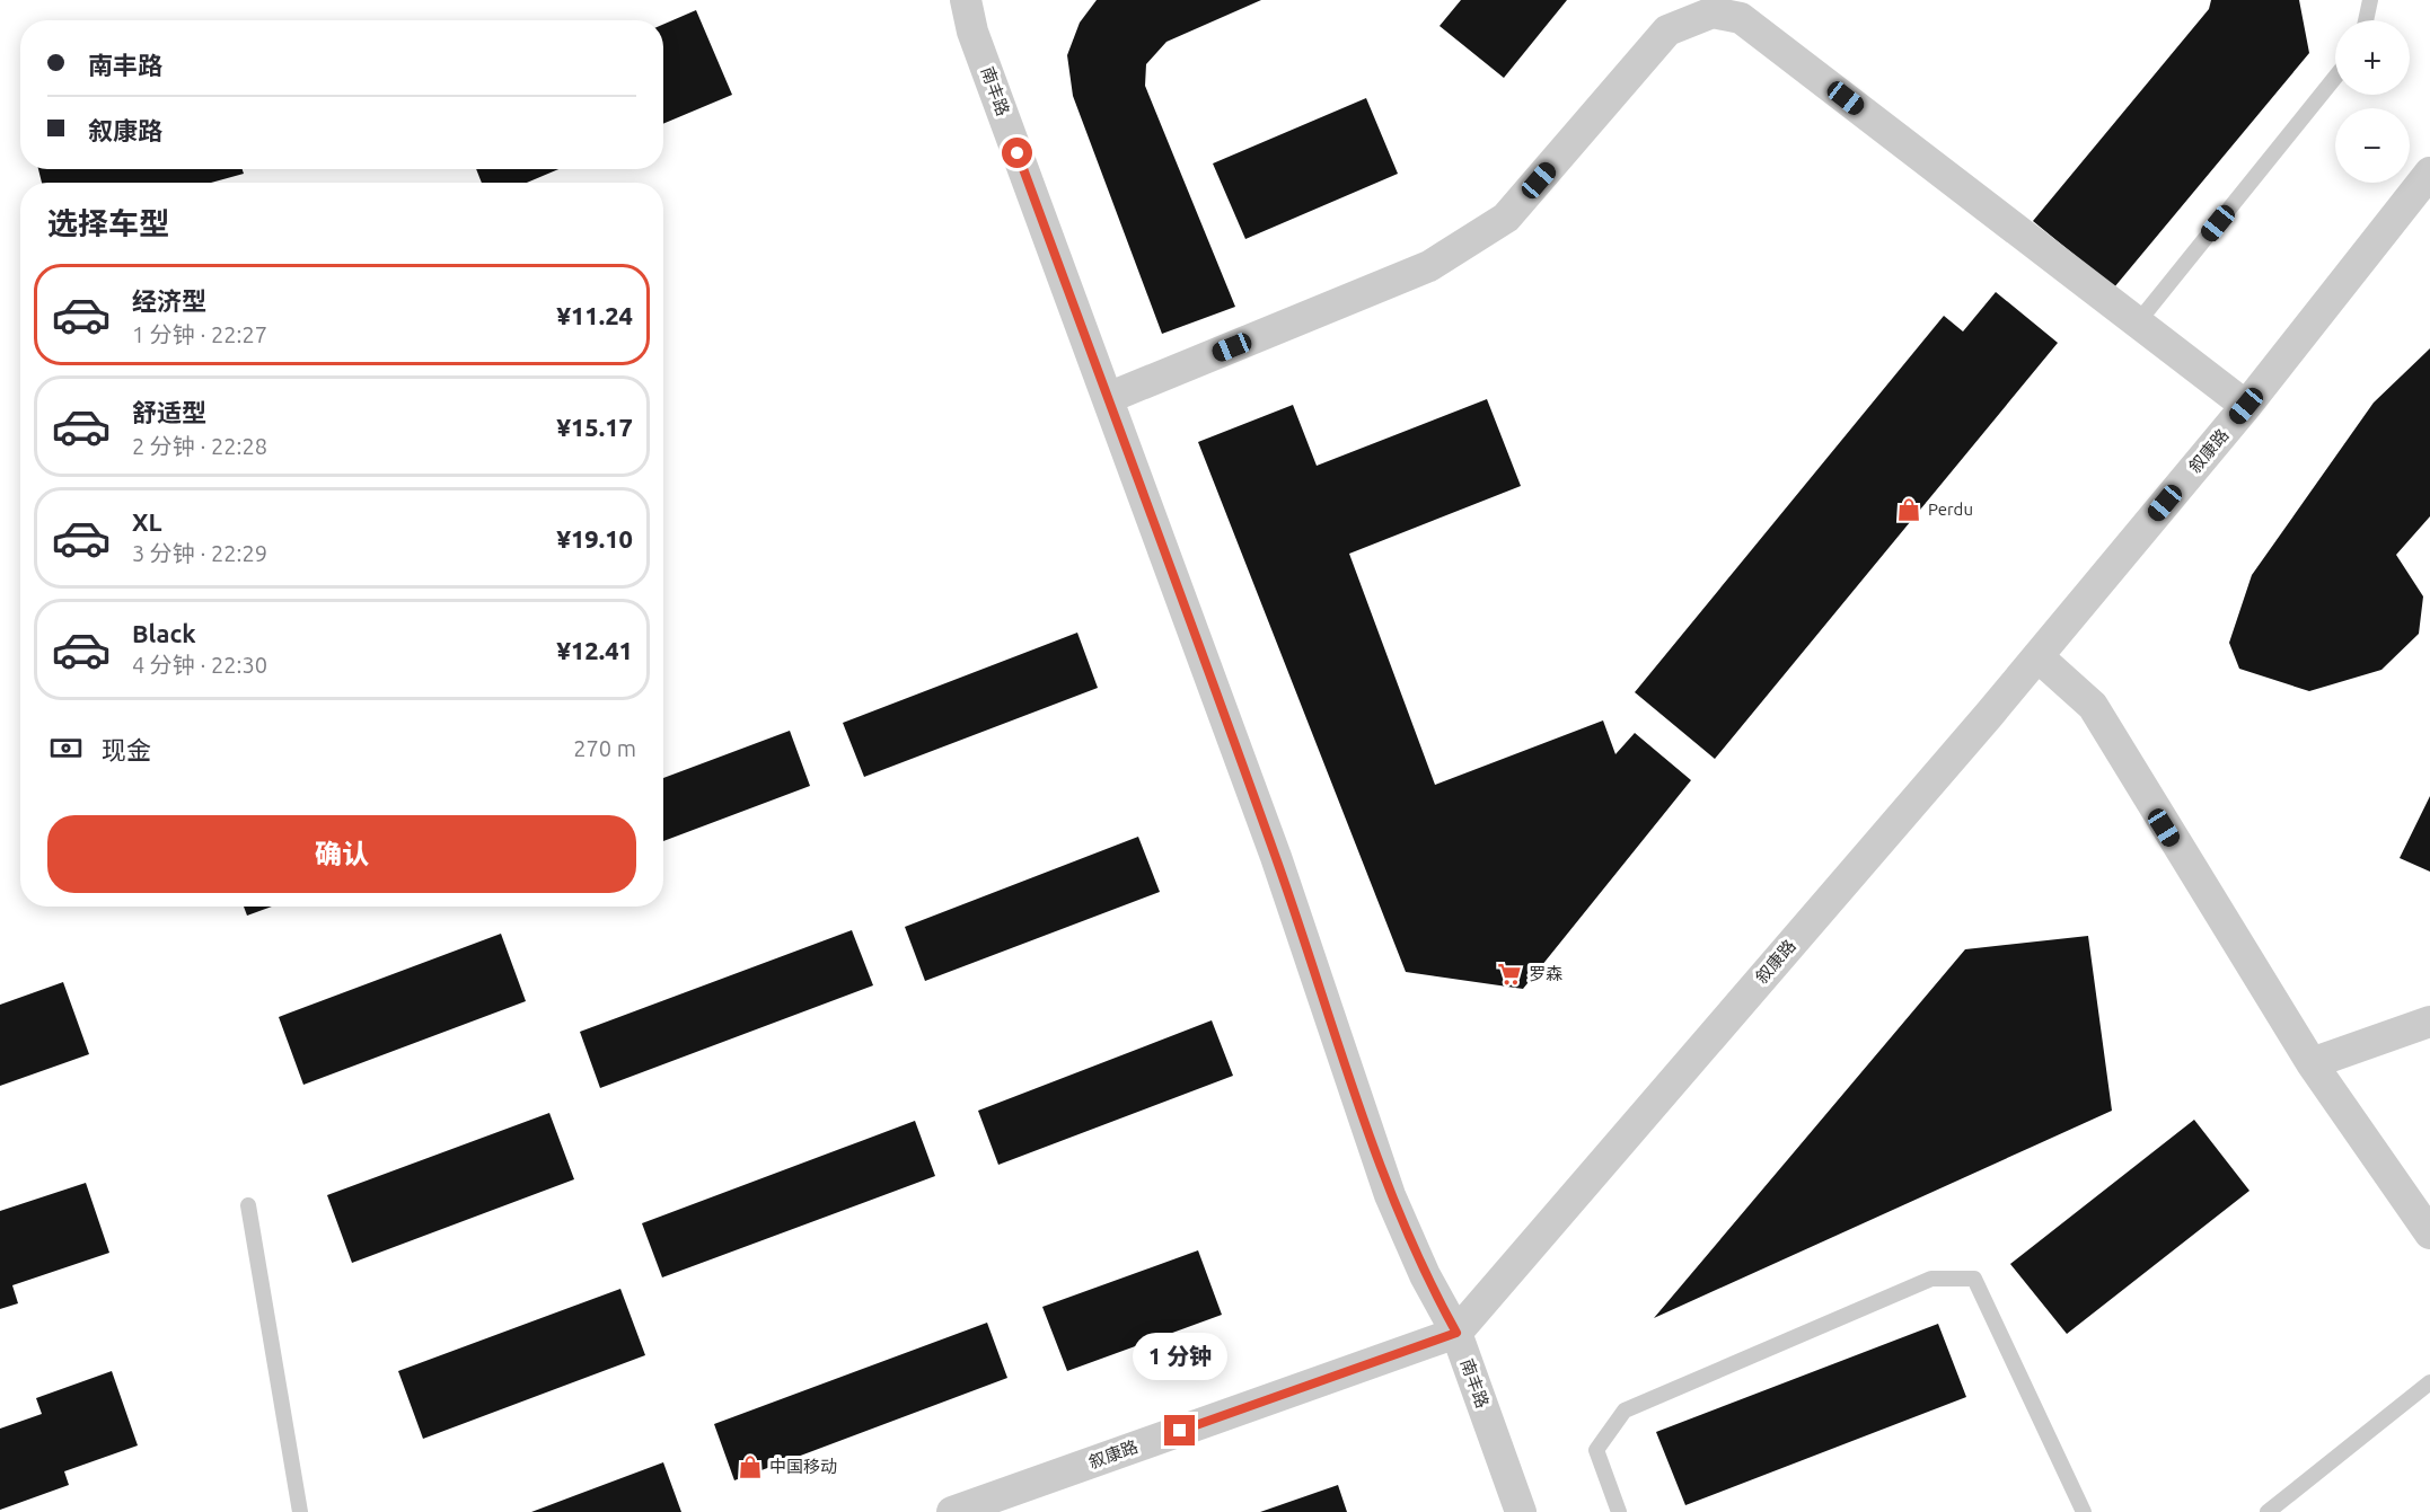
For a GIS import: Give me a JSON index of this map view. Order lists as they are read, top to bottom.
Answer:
{
  "streets": {
    "street": ["南丰路", "叙康路"]
  },
  "crossings": [
    ["南丰路", "叙康路"]
  ],
  "places": {
    "shop": ["Perdu", "中国移动"],
    "supermarket": ["罗森"]
  },
  "page": {
    "map_buttons": ["+", "−"],
    "banner": ["南丰路", "叙康路"],
    "heading": "选择车型",
    "list": [
      {
        "name": "经济型",
        "note": "1 分钟 · 22:27",
        "value": "¥11.24"
      },
      {
        "name": "舒适型",
        "note": "2 分钟 · 22:28",
        "value": "¥15.17"
      },
      {
        "name": "XL",
        "note": "3 分钟 · 22:29",
        "value": "¥19.10"
      },
      {
        "name": "Black",
        "note": "4 分钟 · 22:30",
        "value": "¥12.41"
      }
    ],
    "pay": ["现金", "270 m"],
    "buttons": "确认",
    "bubble": "1 分钟"
  }
}
